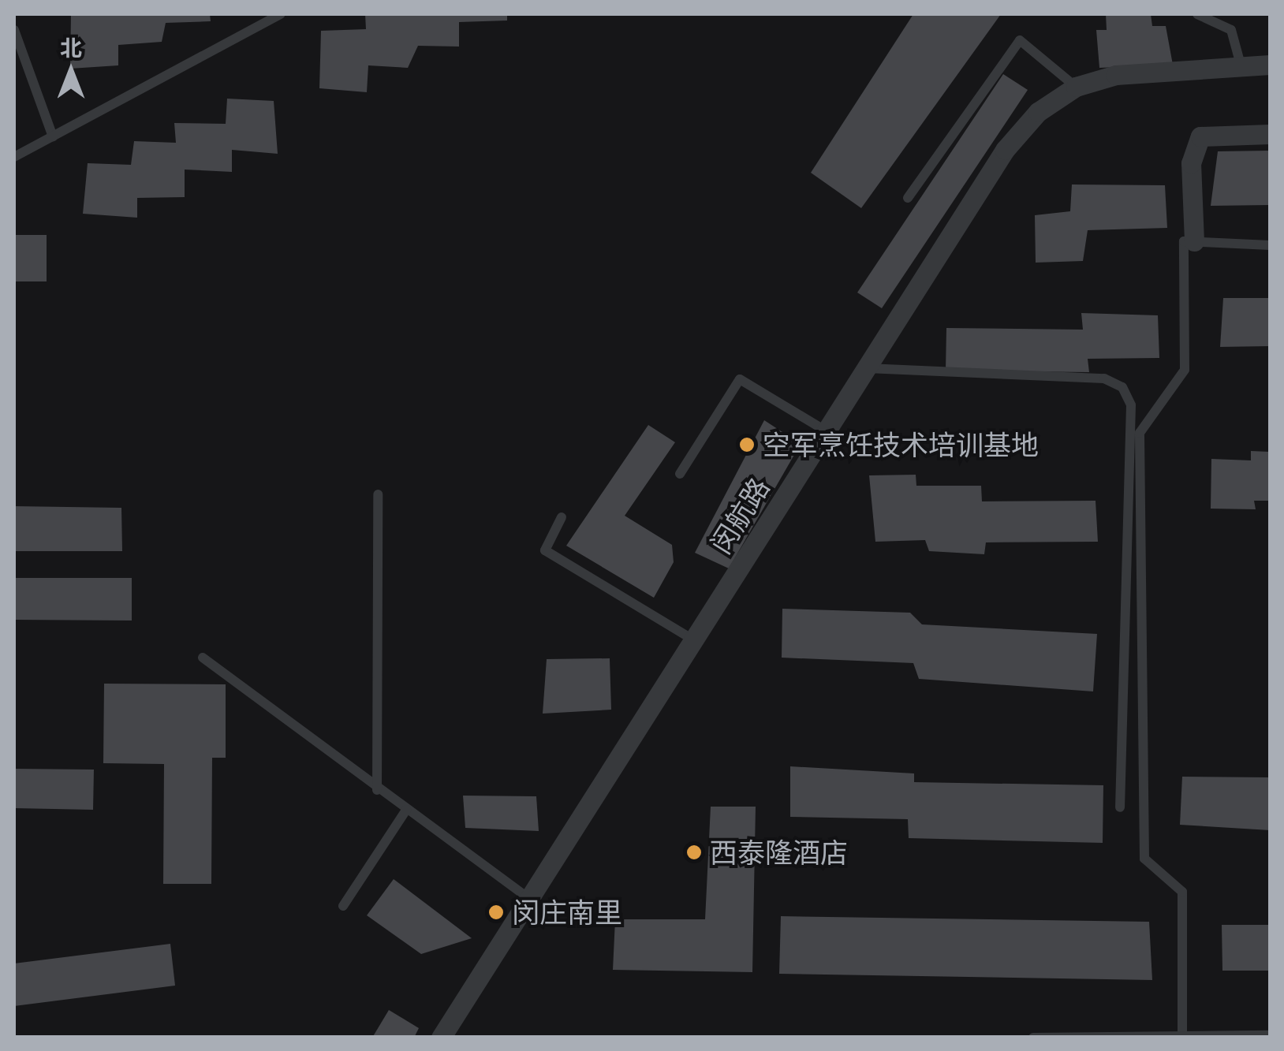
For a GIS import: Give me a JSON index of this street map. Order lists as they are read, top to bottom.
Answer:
{
  "streets": {
    "street": ["闵航路"]
  },
  "places": ["空军烹饪技术培训基地", "西泰隆酒店", "闵庄南里"],
  "north": "top"
}
